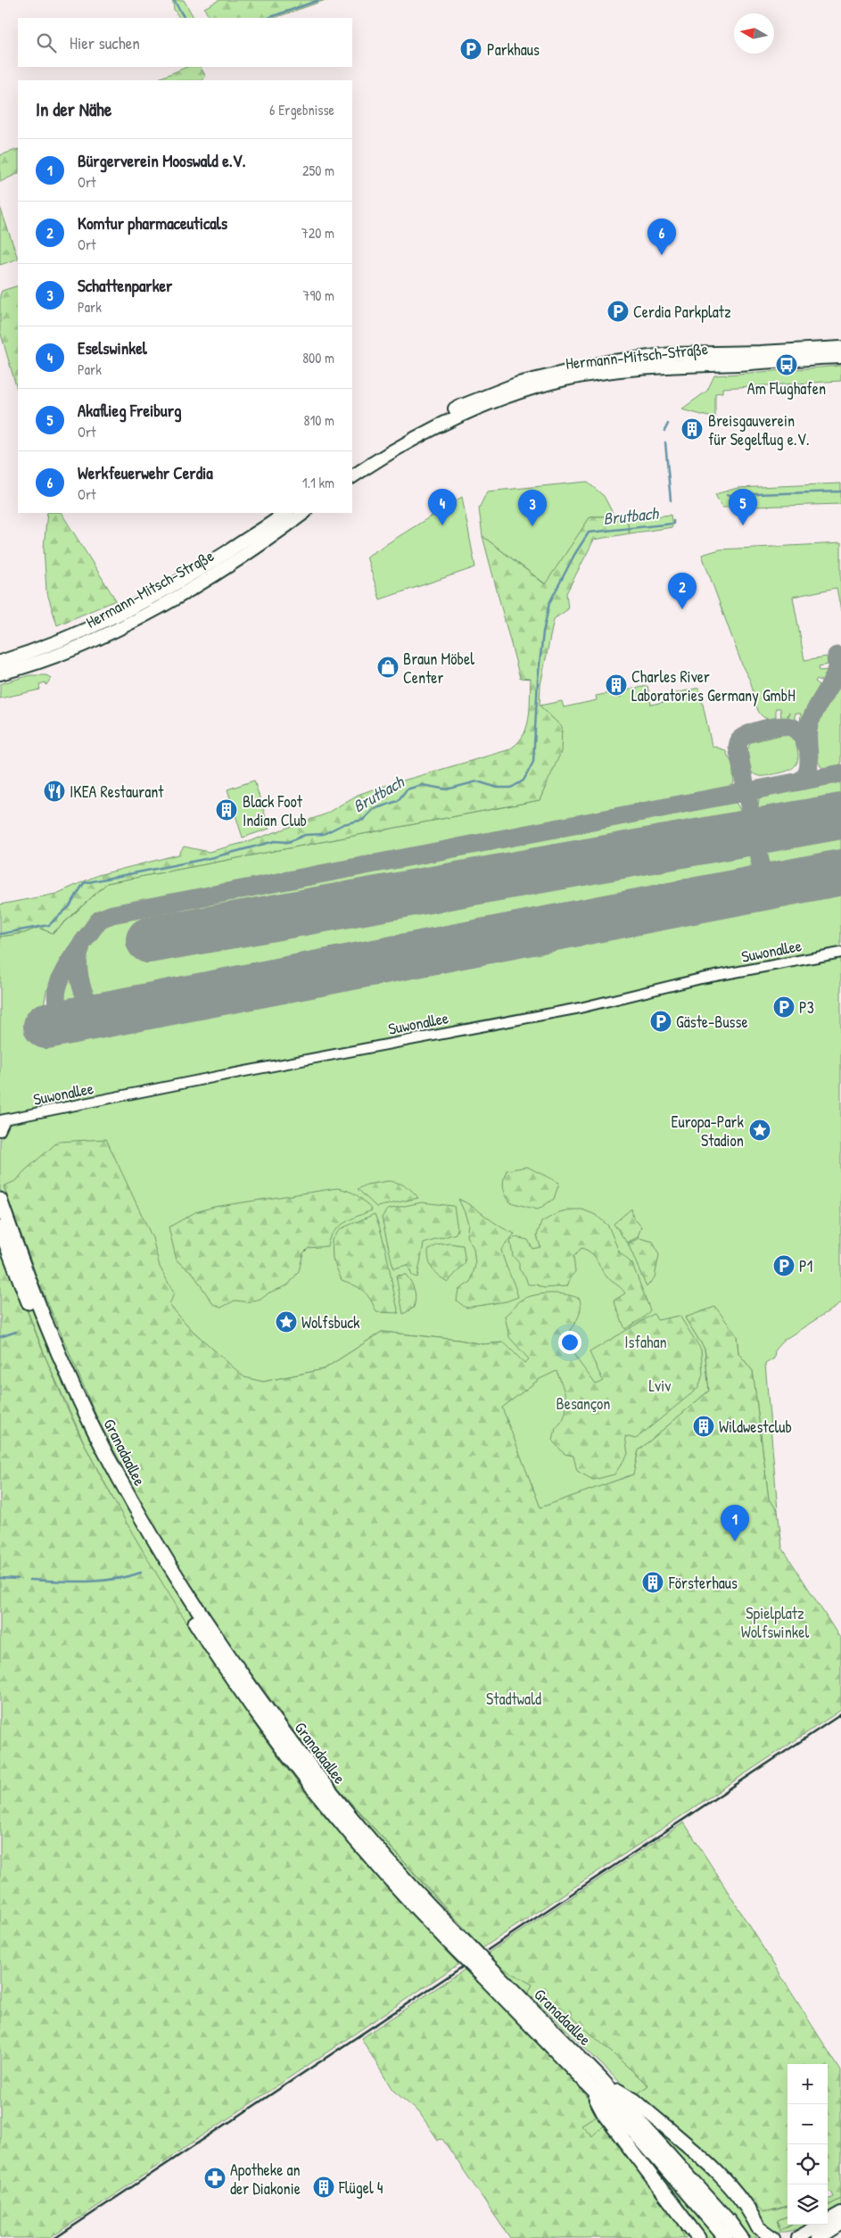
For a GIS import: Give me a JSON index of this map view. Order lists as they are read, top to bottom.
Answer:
{
  "streets": {
    "highway": ["Granadaallee"],
    "main road": ["Hermann-Mitsch-Straße"],
    "street": ["Suwonallee"]
  },
  "water": ["Brutbach"],
  "parks": [
    "Isfahan",
    "Lviv",
    "Besançon",
    "Spielplatz Wolfswinkel",
    "Stadtwald"
  ],
  "places": {
    "parking": [
      "Parkhaus",
      "Cerdia Parkplatz",
      "P3",
      "Gäste-Busse",
      "P1"
    ],
    "bus stop": ["Am Flughafen"],
    "building": [
      "Breisgauverein für Segelflug e.V.",
      "Charles River Laboratories Germany GmbH",
      "Black Foot Indian Club",
      "Wildwestclub",
      "Försterhaus",
      "Flügel 4"
    ],
    "shop": ["Braun Möbel Center"],
    "restaurant": ["IKEA Restaurant"],
    "place": ["Europa-Park Stadion", "Wolfsbuck"],
    "pharmacy": ["Apotheke an der Diakonie"]
  },
  "north": "left",
  "page": {
    "search": "Hier suchen",
    "heading": ["In der Nähe", "6 Ergebnisse"],
    "list": [
      {
        "mark": "1",
        "name": "Bürgerverein Mooswald e.V.",
        "note": "Ort",
        "value": "250 m"
      },
      {
        "mark": "2",
        "name": "Komtur pharmaceuticals",
        "note": "Ort",
        "value": "720 m"
      },
      {
        "mark": "3",
        "name": "Schattenparker",
        "note": "Park",
        "value": "790 m"
      },
      {
        "mark": "4",
        "name": "Eselswinkel",
        "note": "Park",
        "value": "800 m"
      },
      {
        "mark": "5",
        "name": "Akaflieg Freiburg",
        "note": "Ort",
        "value": "810 m"
      },
      {
        "mark": "6",
        "name": "Werkfeuerwehr Cerdia",
        "note": "Ort",
        "value": "1.1 km"
      }
    ],
    "pins": [
      "6",
      "4",
      "5",
      "3",
      "2",
      "1"
    ],
    "map_buttons": ["+", "−"]
  }
}
